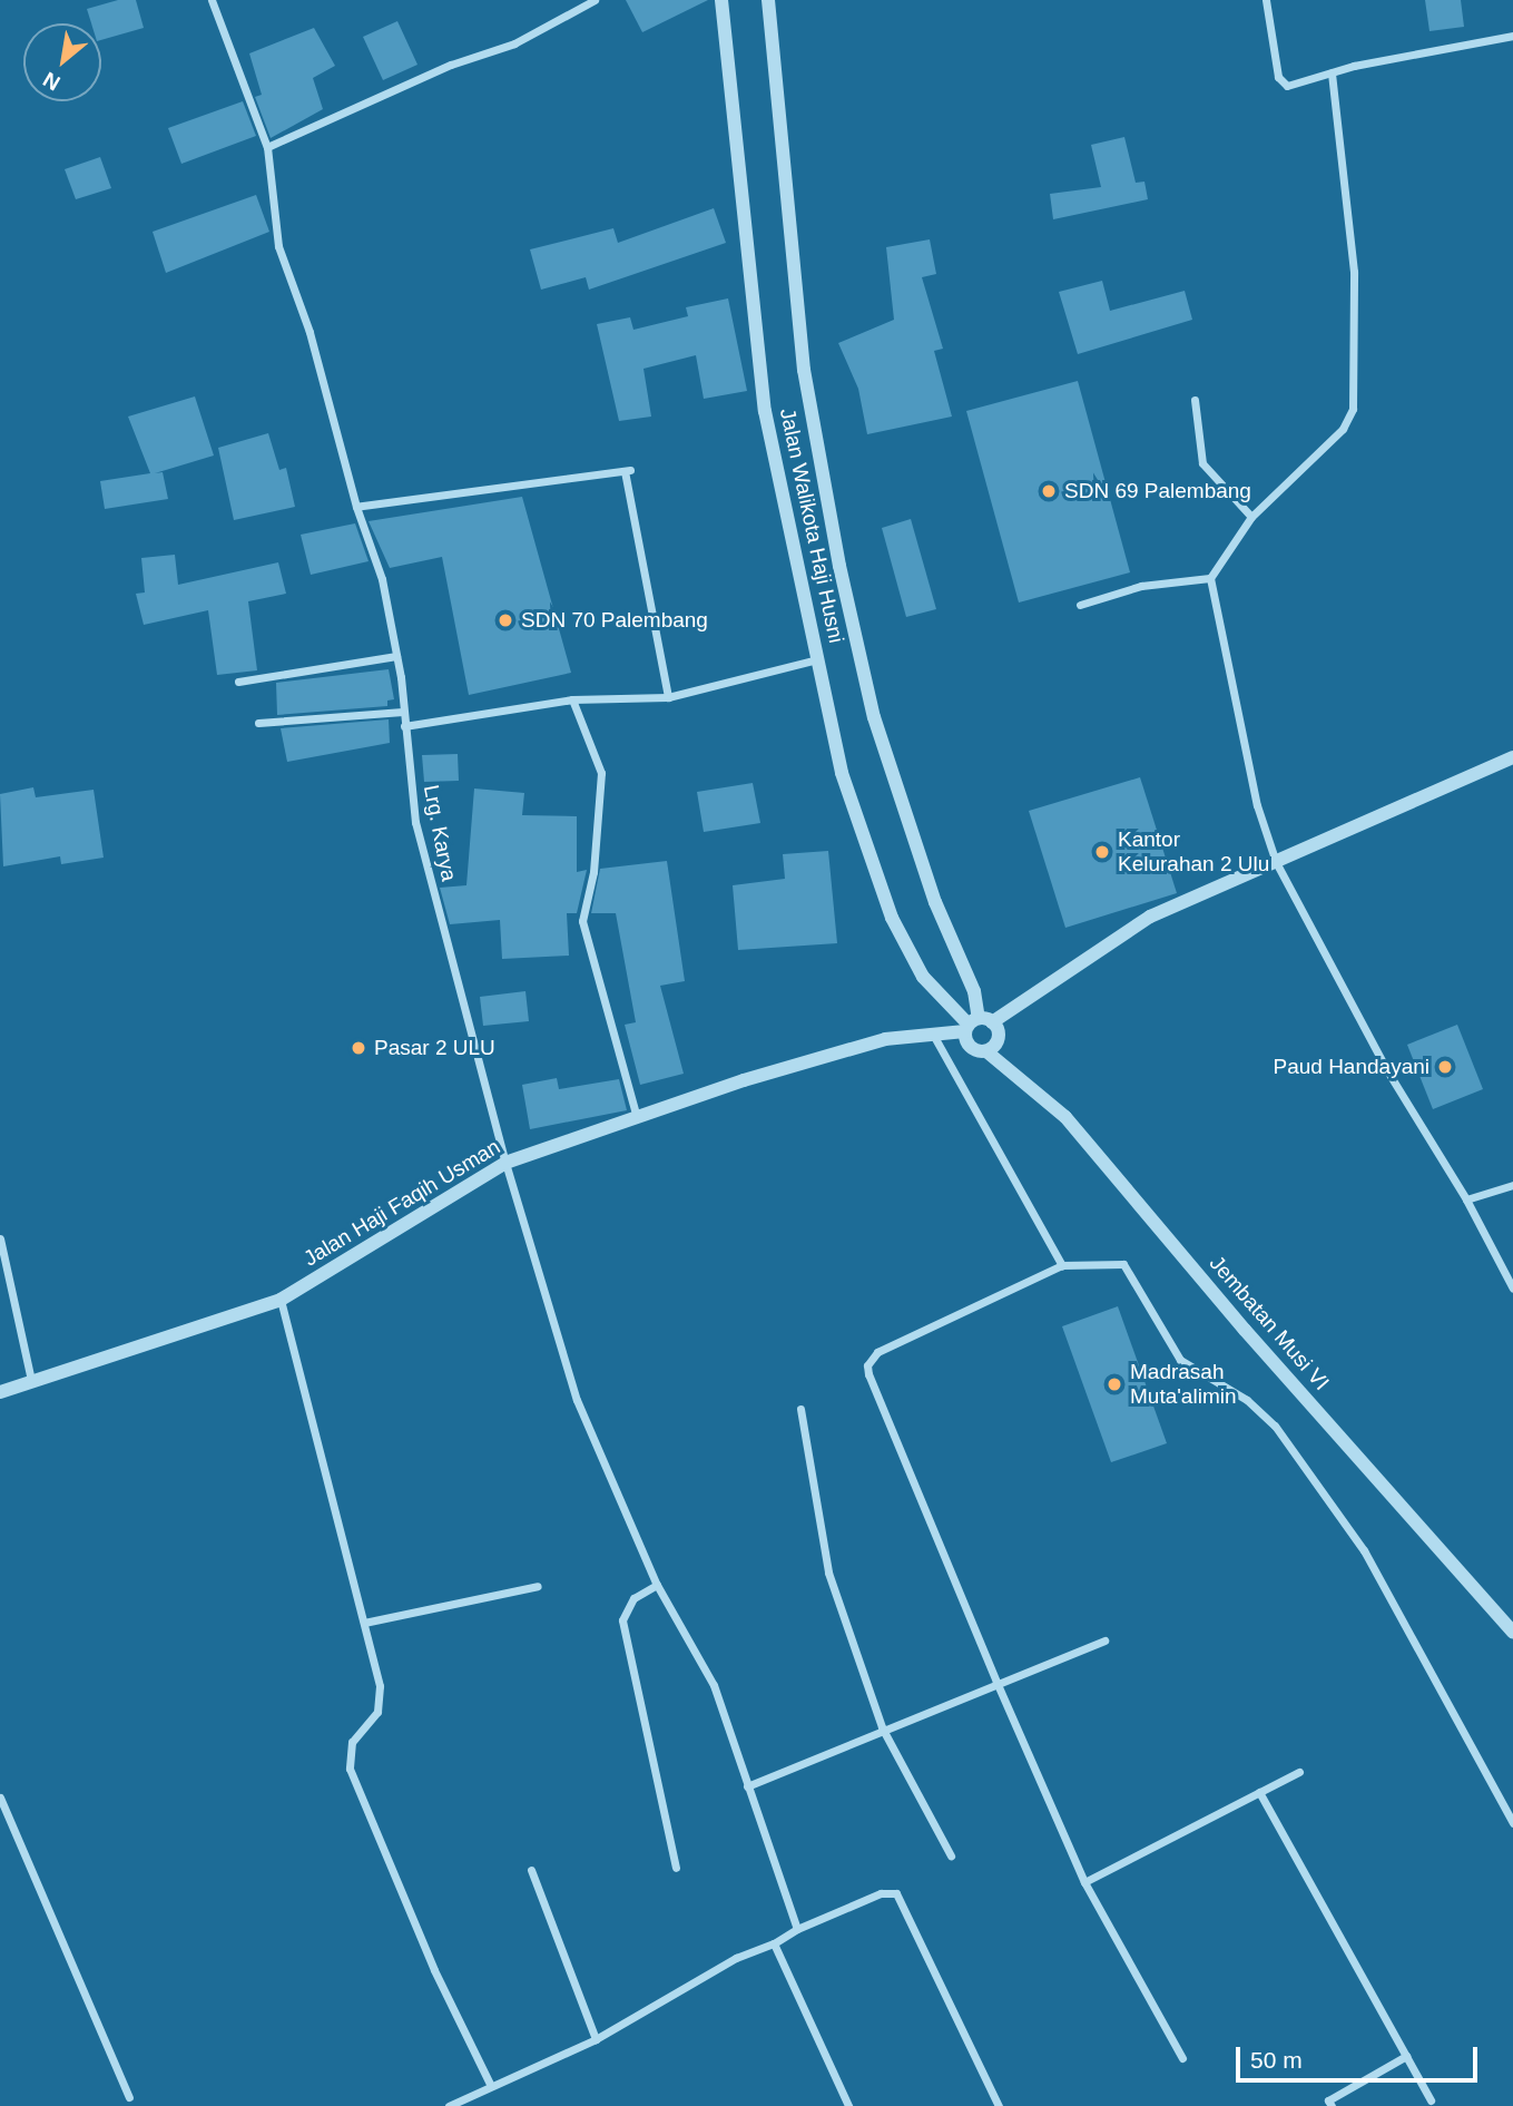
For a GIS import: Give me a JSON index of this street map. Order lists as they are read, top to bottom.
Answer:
{
  "streets": {
    "street": [
      "Jalan Walikota Haji Husni",
      "Lrg. Karya",
      "Jalan Haji Faqih Usman",
      "Jembatan Musi VI"
    ]
  },
  "crossings": [
    ["Jalan Walikota Haji Husni", "Jalan Haji Faqih Usman"],
    ["Jalan Walikota Haji Husni", "Jembatan Musi VI"],
    ["Lrg. Karya", "Jalan Haji Faqih Usman"],
    ["Jalan Haji Faqih Usman", "Jembatan Musi VI"]
  ],
  "places": [
    "SDN 69 Palembang",
    "SDN 70 Palembang",
    "Kantor Kelurahan 2 Ulu",
    "Pasar 2 ULU",
    "Paud Handayani",
    "Madrasah Muta'alimin"
  ],
  "scale_bar": "50 m",
  "north": "bottom left"
}
